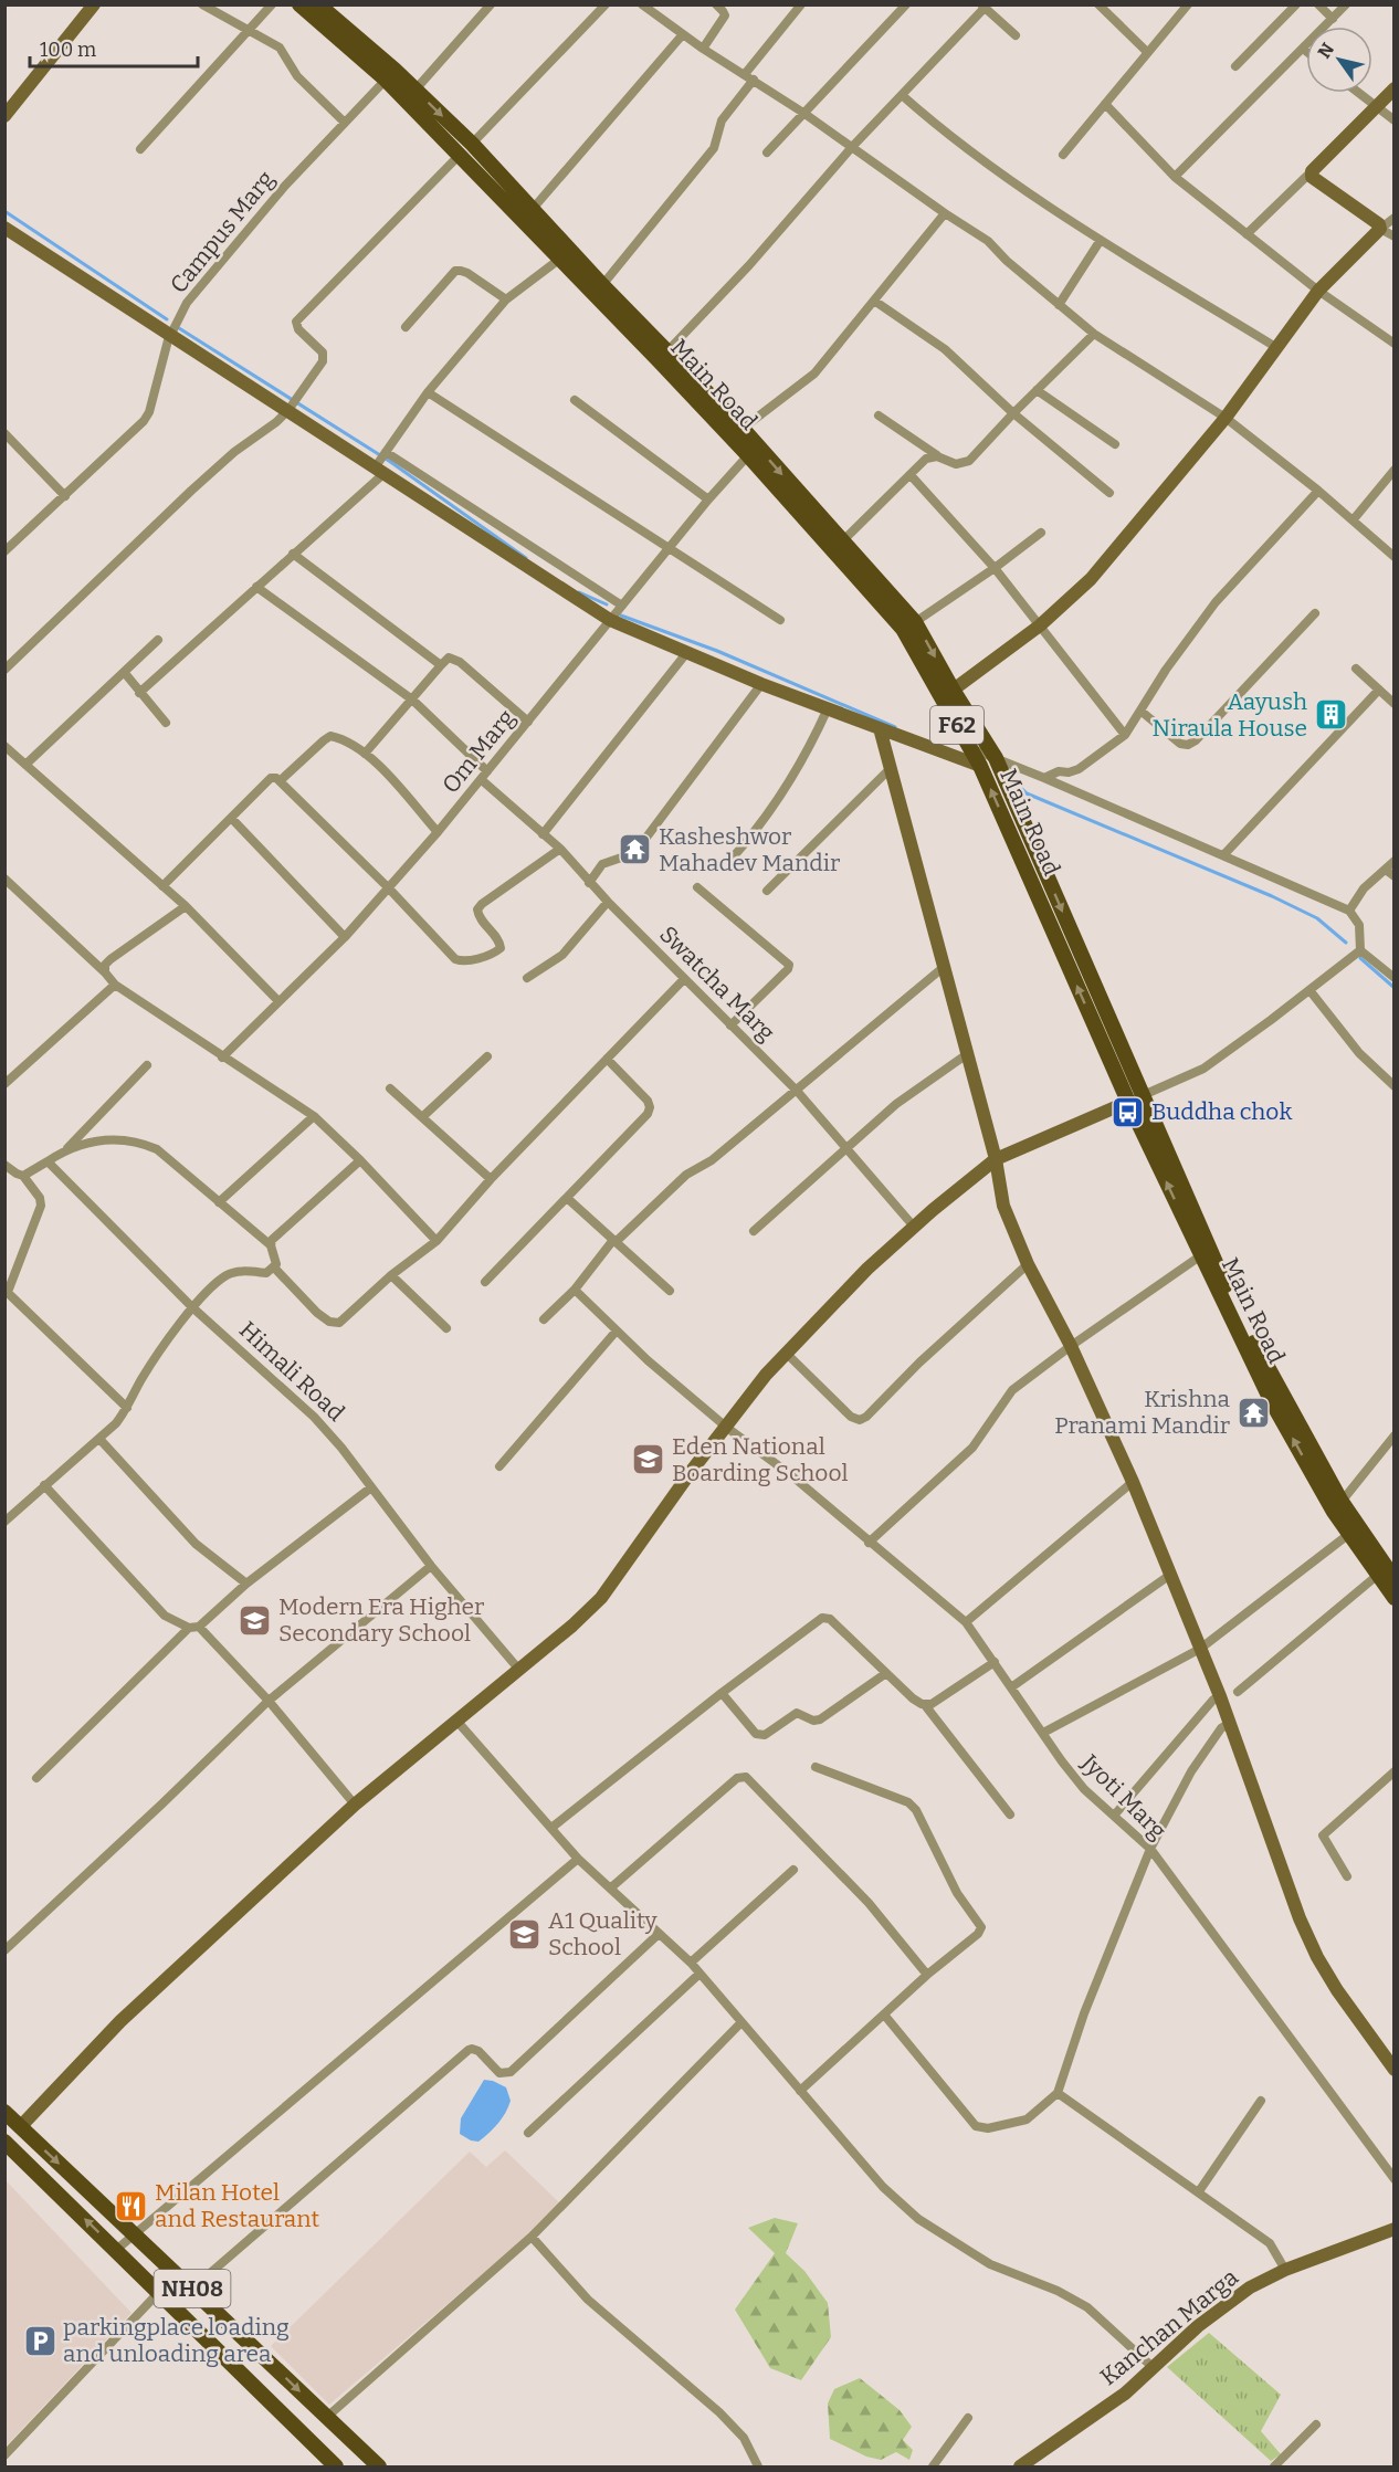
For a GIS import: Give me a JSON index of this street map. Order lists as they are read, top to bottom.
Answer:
{
  "streets": {
    "main road": ["Main Road", "F62", "NH08"],
    "street": [
      "Campus Marg",
      "Om Marg",
      "Swatcha Marg",
      "Himali Road",
      "Jyoti Marg",
      "Kanchan Marga"
    ]
  },
  "crossings": [
    ["Campus Marg", "Main Road"],
    ["Main Road", "Om Marg"],
    ["Om Marg", "Swatcha Marg"]
  ],
  "places": {
    "building": ["Aayush Niraula House"],
    "temple": ["Kasheshwor Mahadev Mandir", "Krishna Pranami Mandir"],
    "bus stop": ["Buddha chok"],
    "school or university": ["Eden National Boarding School", "Modern Era Higher Secondary School", "A1 Quality School"],
    "restaurant": ["Milan Hotel and Restaurant"],
    "parking": ["parkingplace loading and unloading area"]
  },
  "scale_bar": "100 m",
  "north": "top left"
}
